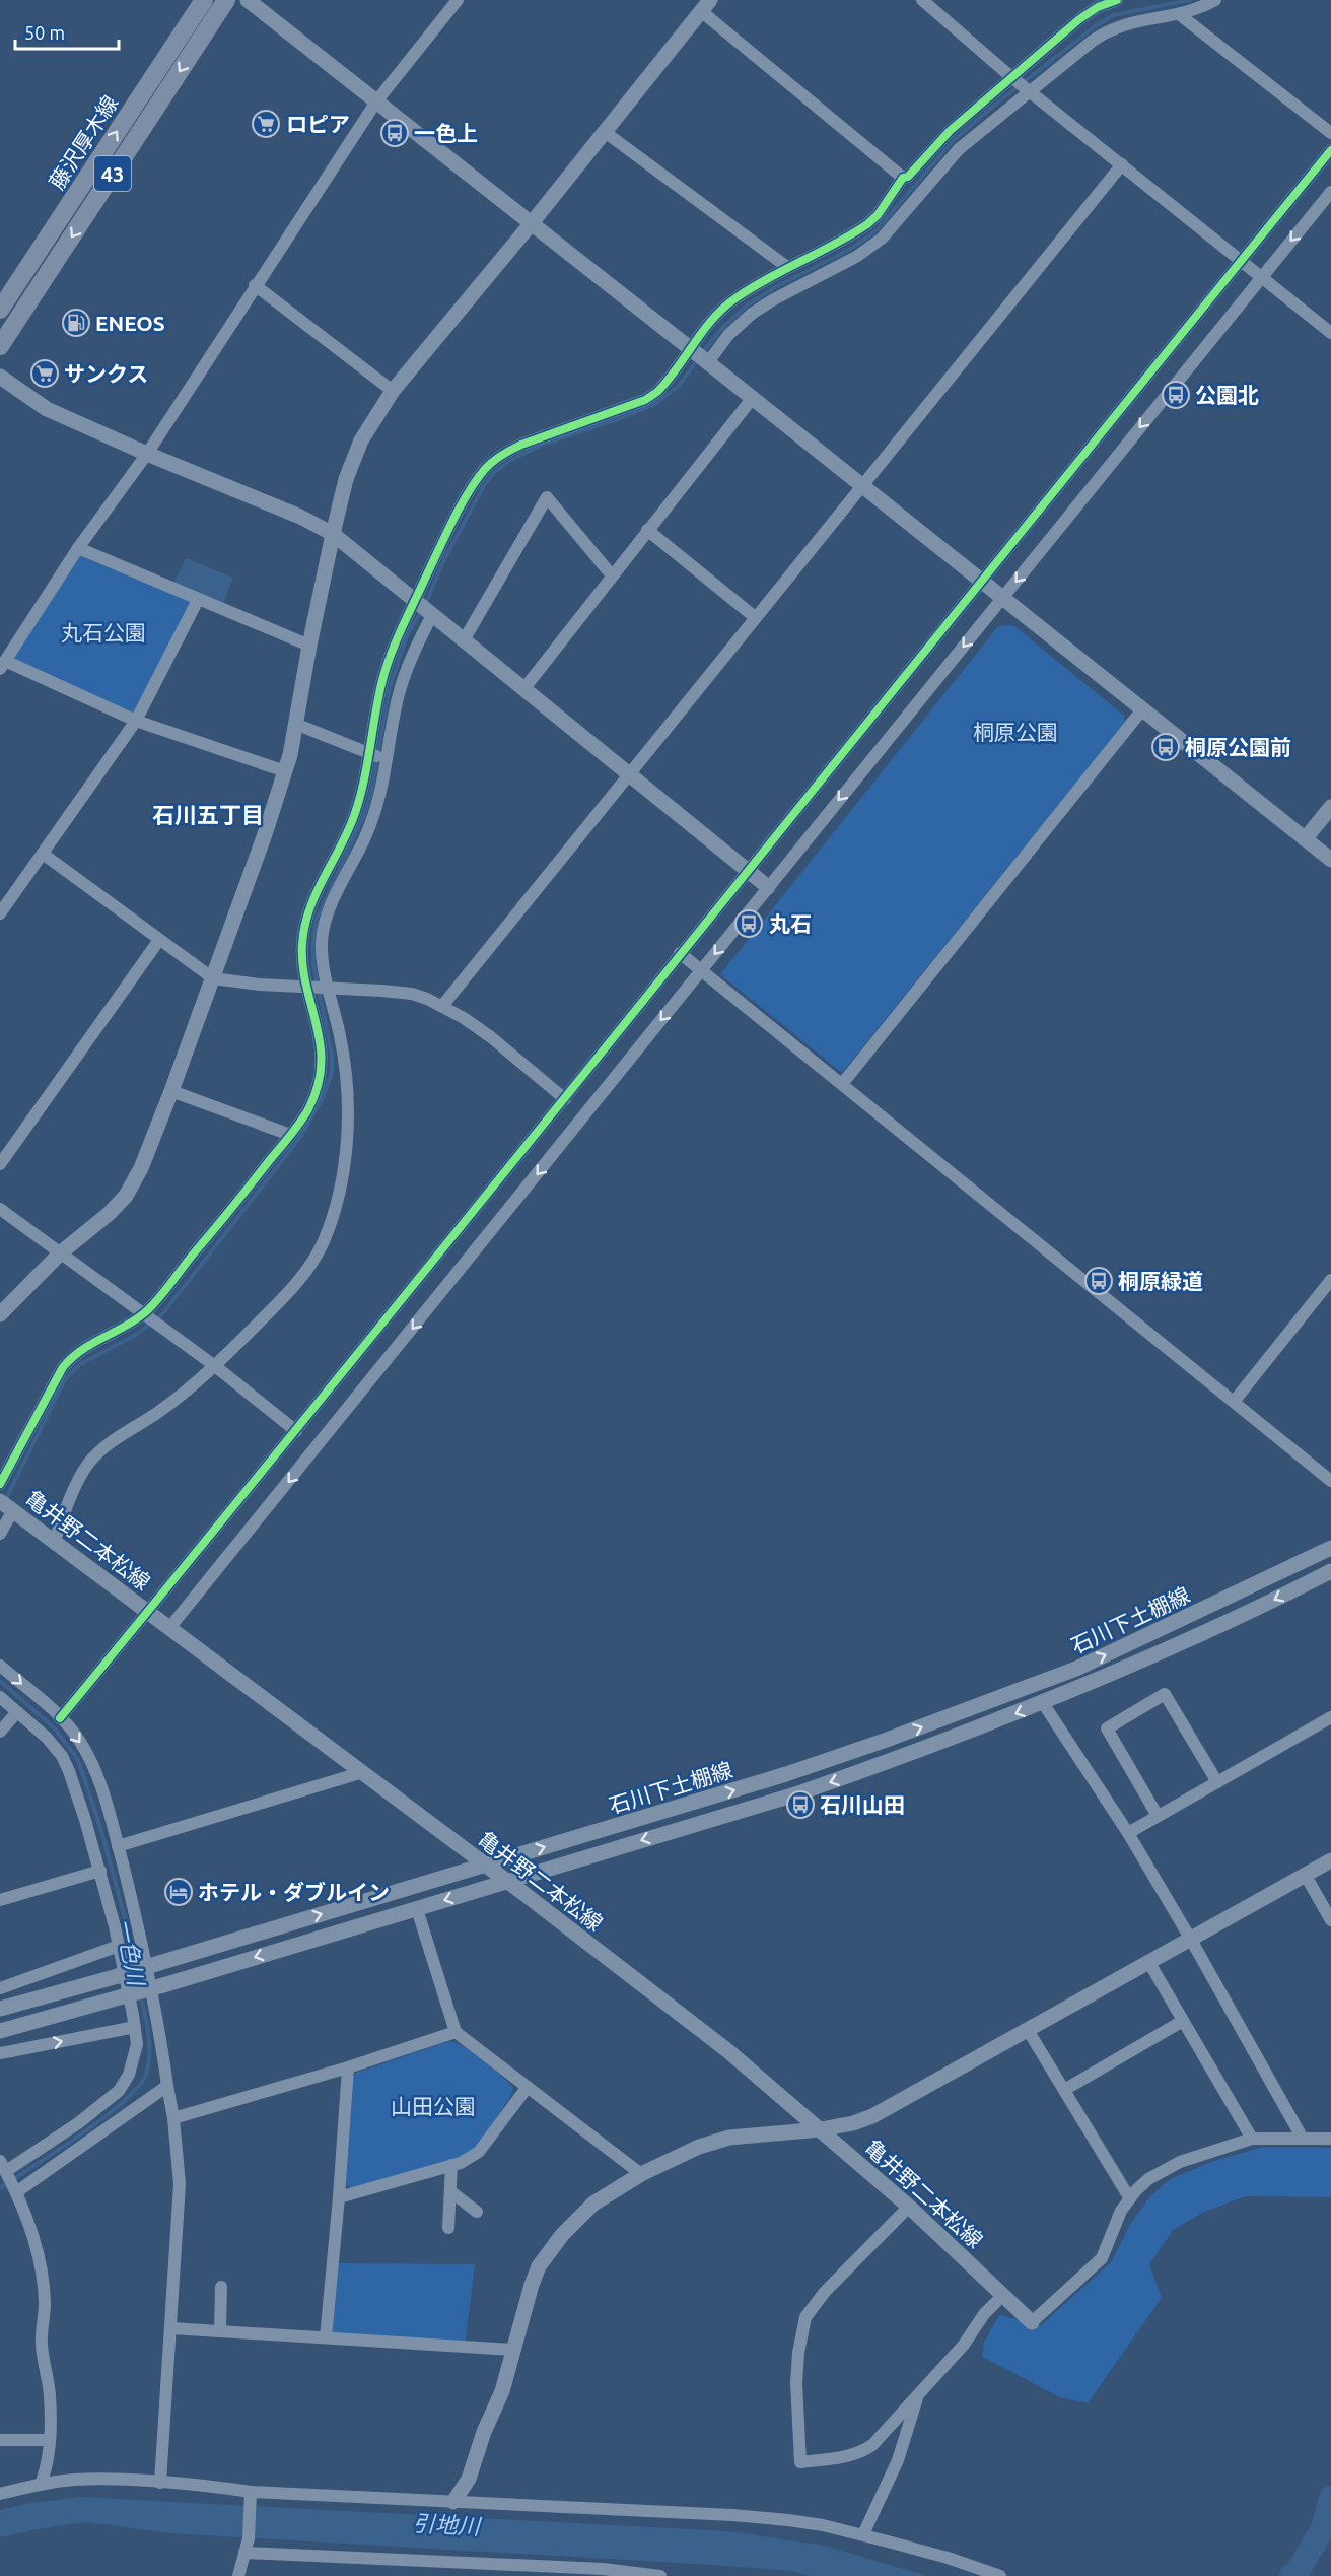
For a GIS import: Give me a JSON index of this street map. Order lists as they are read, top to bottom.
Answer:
{
  "streets": {
    "main road": ["藤沢厚木線", "43"],
    "street": ["亀井野二本松線", "石川下土棚線"]
  },
  "crossings": [
    ["亀井野二本松線", "石川下土棚線"]
  ],
  "districts": ["石川五丁目"],
  "water": ["一色川", "引地川"],
  "parks": ["丸石公園", "桐原公園", "山田公園"],
  "places": {
    "supermarket": ["ロピア", "サンクス"],
    "bus stop": [
      "一色上",
      "公園北",
      "桐原公園前",
      "丸石",
      "桐原緑道",
      "石川山田"
    ],
    "fuel station": ["ENEOS"],
    "hotel": ["ホテル・ダブルイン"]
  },
  "scale_bar": "50 m"
}
